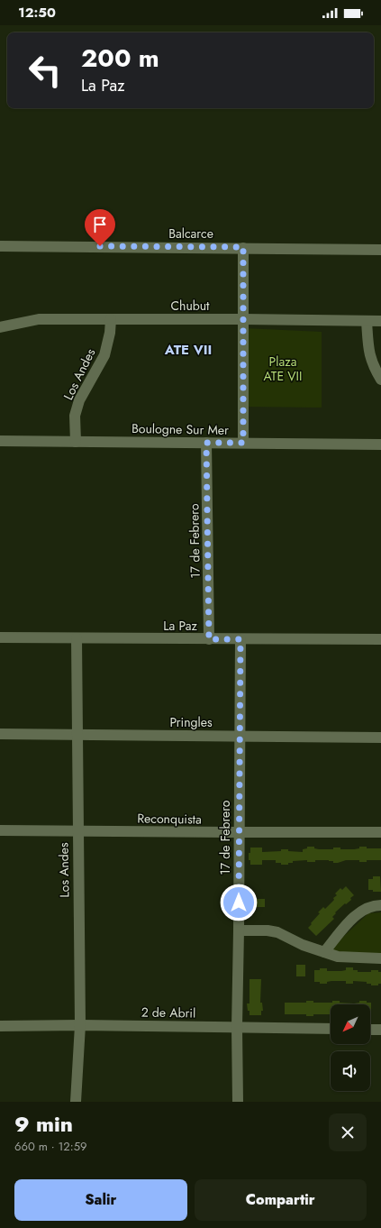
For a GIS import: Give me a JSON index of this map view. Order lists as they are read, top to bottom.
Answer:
{
  "streets": {
    "street": [
      "Balcarce",
      "Chubut",
      "Los Andes",
      "Boulogne Sur Mer",
      "17 de Febrero",
      "La Paz",
      "Pringles",
      "Reconquista",
      "2 de Abril"
    ]
  },
  "crossings": [
    ["Chubut", "Los Andes"],
    ["Los Andes", "Boulogne Sur Mer"],
    ["Los Andes", "La Paz"],
    ["Los Andes", "Pringles"],
    ["Los Andes", "Reconquista"],
    ["Los Andes", "2 de Abril"],
    ["Boulogne Sur Mer", "17 de Febrero"],
    ["17 de Febrero", "La Paz"],
    ["17 de Febrero", "Pringles"],
    ["17 de Febrero", "Reconquista"],
    ["17 de Febrero", "2 de Abril"]
  ],
  "districts": ["ATE VII"],
  "parks": ["Plaza ATE VII"],
  "north": "bottom left",
  "page": {
    "status": "12:50",
    "turn": ["200 m", "La Paz"],
    "heading": ["9 min", "660 m · 12:59"],
    "buttons": ["Salir", "Compartir"]
  }
}
